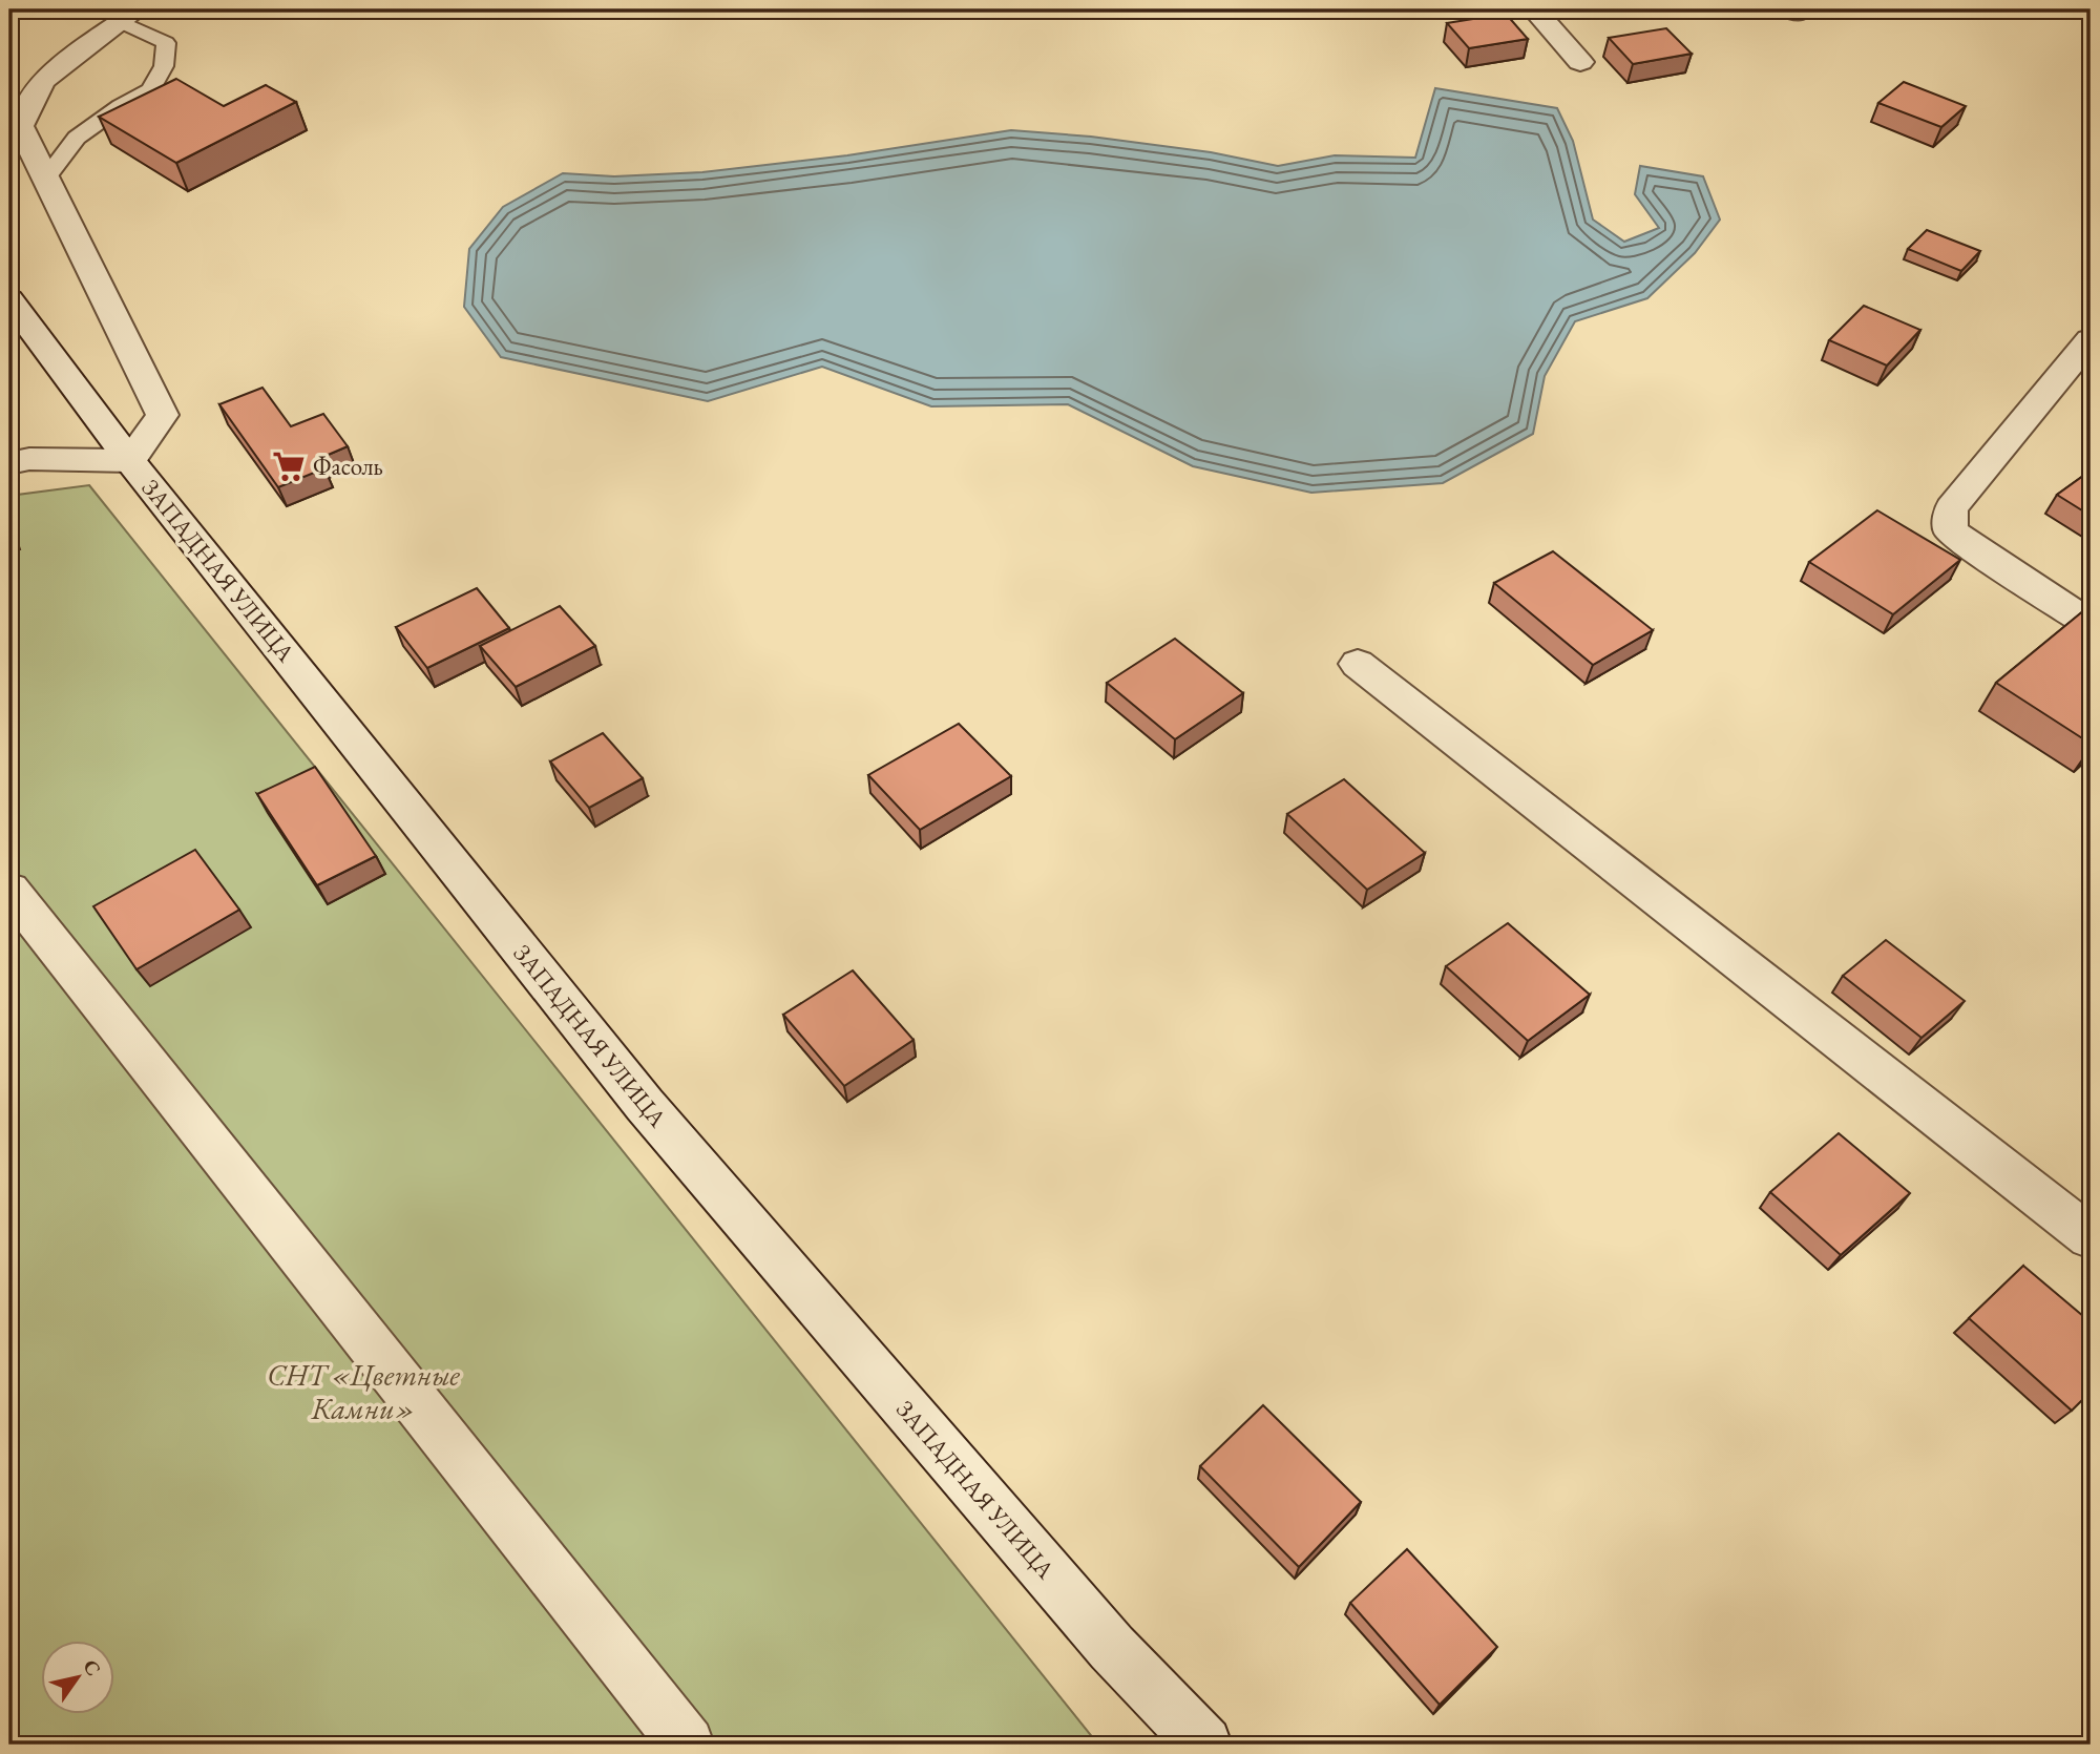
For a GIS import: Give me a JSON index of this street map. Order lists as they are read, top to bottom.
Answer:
{
  "streets": {
    "street": ["ЗАПАДНАЯ УЛИЦА"]
  },
  "parks": ["СНТ «Цветные Камни»"],
  "places": {
    "supermarket": ["Фасоль"]
  },
  "north": "top right"
}
